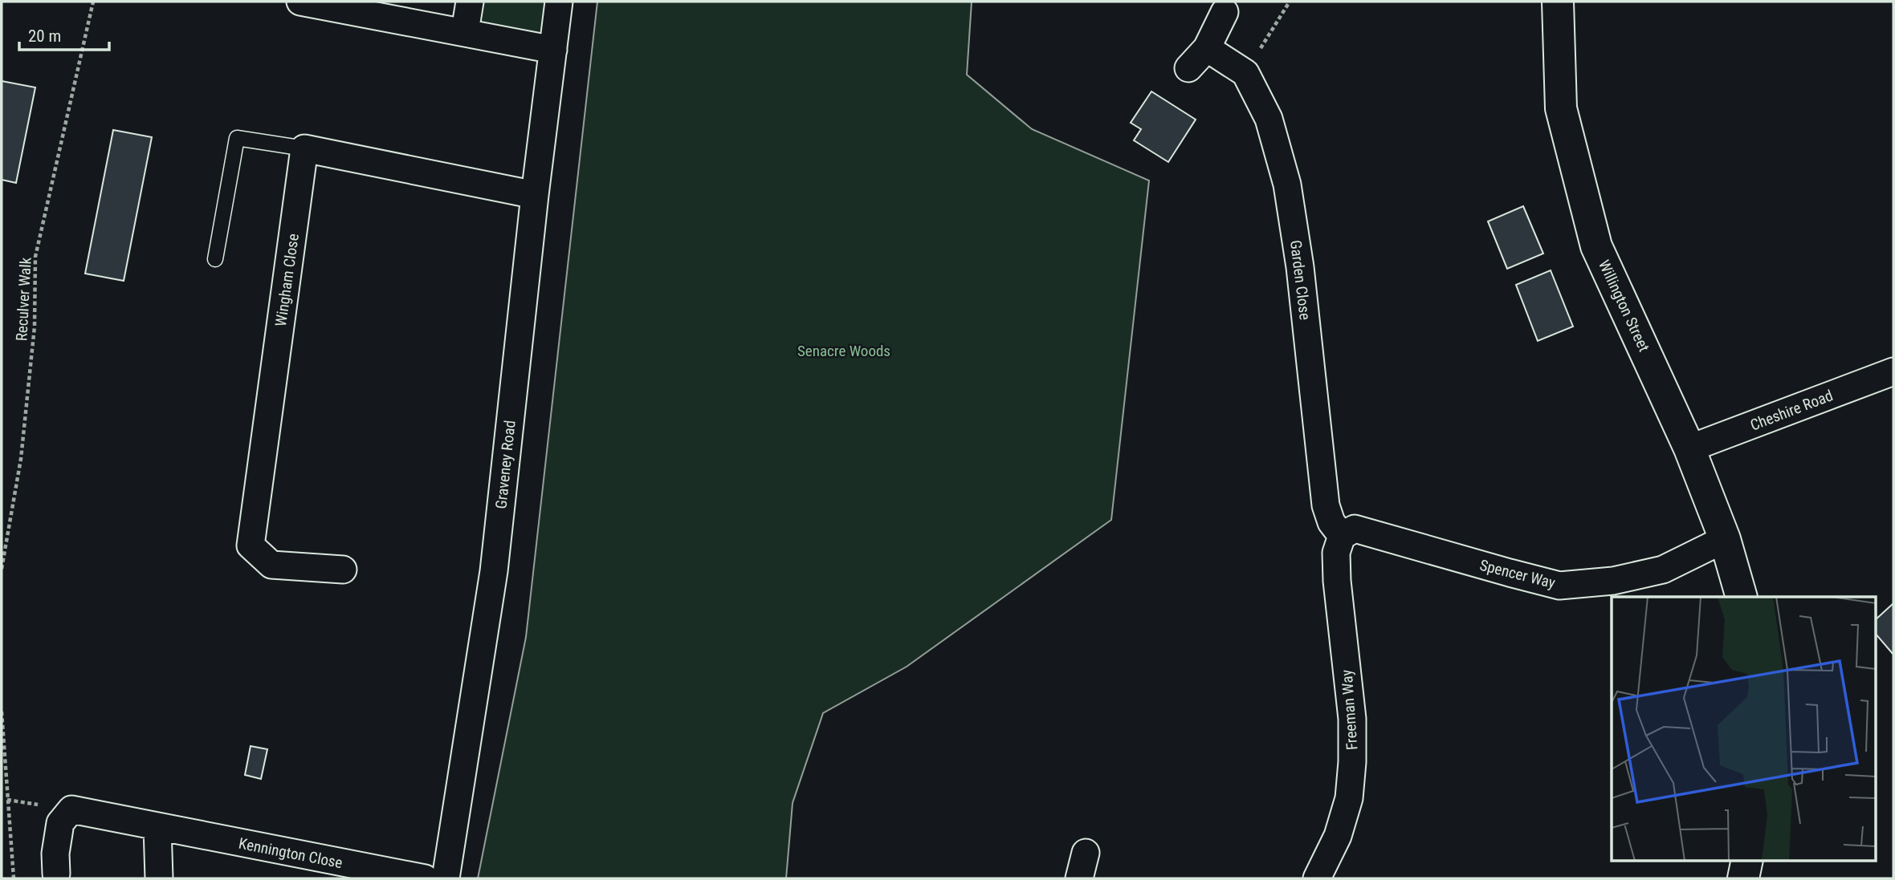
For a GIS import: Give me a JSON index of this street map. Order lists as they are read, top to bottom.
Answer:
{
  "streets": {
    "street": [
      "Wingham Close",
      "Garden Close",
      "Willington Street",
      "Cheshire Road",
      "Graveney Road",
      "Spencer Way",
      "Freeman Way",
      "Kennington Close"
    ],
    "path": ["Reculver Walk"]
  },
  "crossings": [
    ["Garden Close", "Spencer Way"],
    ["Garden Close", "Freeman Way"],
    ["Willington Street", "Cheshire Road"],
    ["Willington Street", "Spencer Way"],
    ["Spencer Way", "Freeman Way"]
  ],
  "parks": ["Senacre Woods"],
  "scale_bar": "20 m"
}
